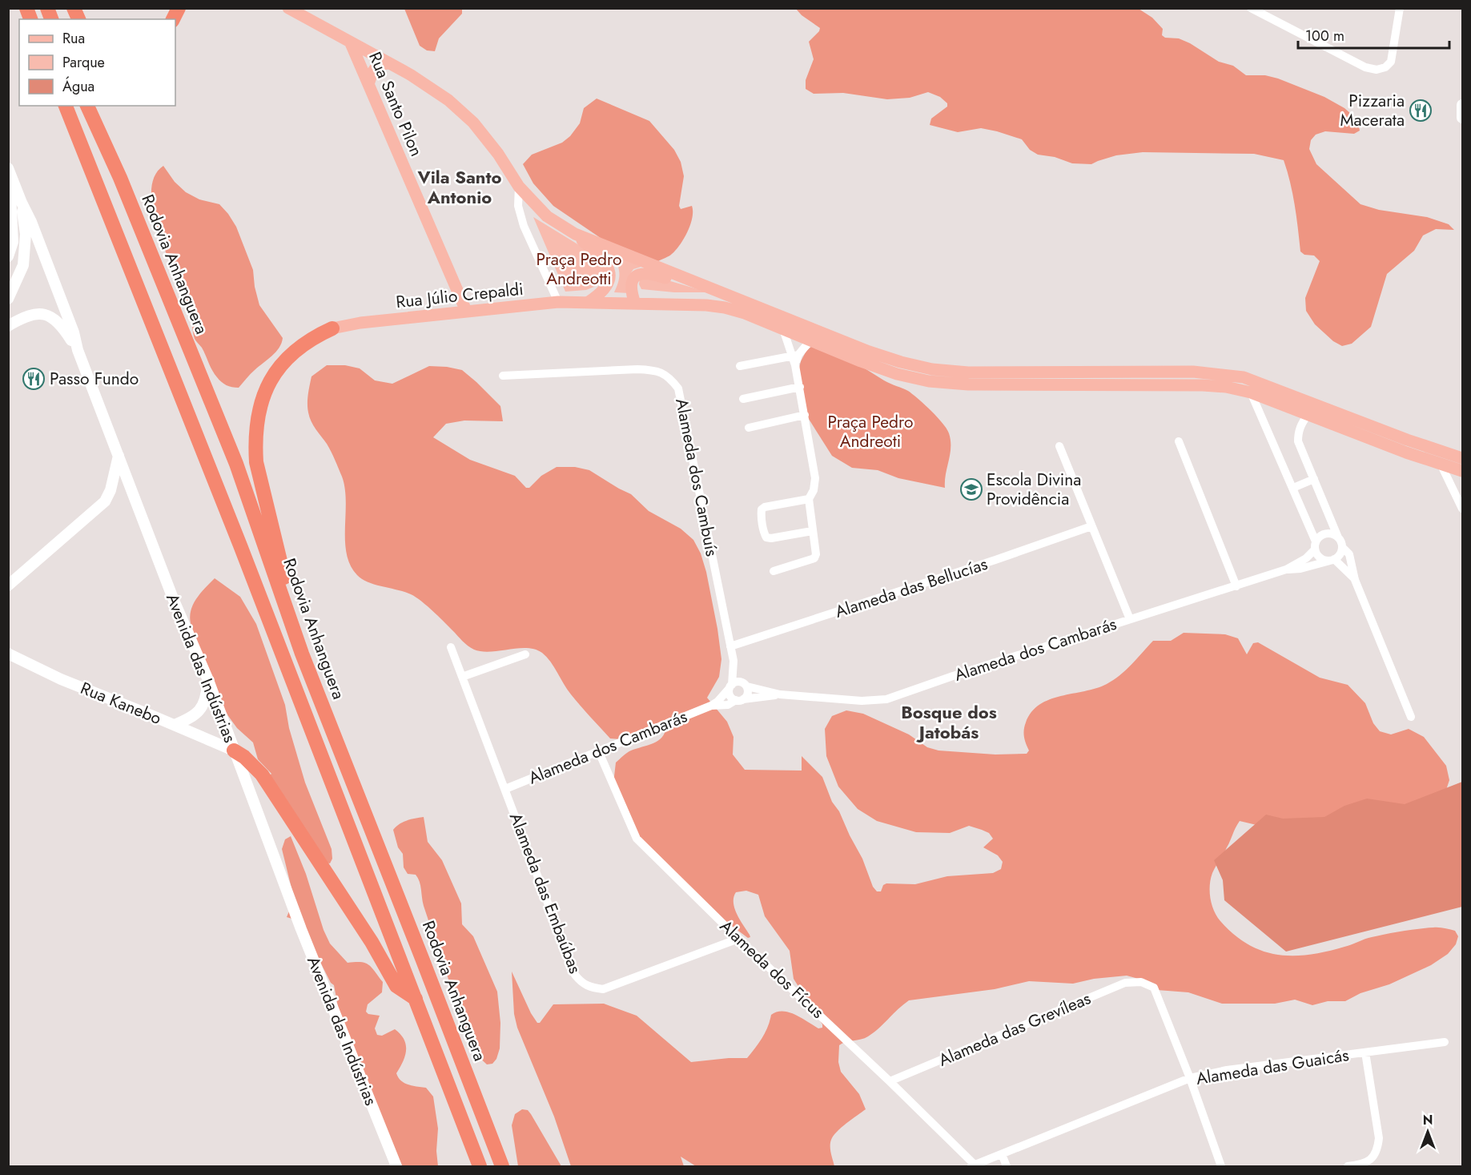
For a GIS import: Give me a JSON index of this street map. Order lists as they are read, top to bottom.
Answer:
{
  "streets": {
    "highway": ["Rodovia Anhanguera"],
    "main road": [
      "Rua Santo Pilon",
      "Rua Júlio Crepaldi",
      "Avenida das Indústrias",
      "Rua Kanebo"
    ],
    "street": [
      "Alameda dos Cambuís",
      "Alameda das Bellucías",
      "Alameda dos Cambarás",
      "Alameda das Embaúbas",
      "Alameda dos Fícus",
      "Alameda das Grevíleas",
      "Alameda das Guaicás"
    ]
  },
  "crossings": [
    ["Rua Santo Pilon", "Rua Júlio Crepaldi"],
    ["Alameda dos Cambuís", "Alameda das Bellucías"],
    ["Alameda dos Cambuís", "Alameda dos Cambarás"],
    ["Alameda dos Cambarás", "Alameda das Embaúbas"],
    ["Alameda dos Cambarás", "Alameda dos Fícus"],
    ["Avenida das Indústrias", "Rua Kanebo"],
    ["Alameda das Embaúbas", "Alameda dos Fícus"],
    ["Alameda dos Fícus", "Alameda das Grevíleas"],
    ["Alameda dos Fícus", "Alameda das Guaicás"],
    ["Alameda das Grevíleas", "Alameda das Guaicás"]
  ],
  "districts": ["Vila Santo Antonio", "Bosque dos Jatobás"],
  "parks": ["Praça Pedro Andreotti", "Praça Pedro Andreoti"],
  "places": {
    "restaurant": ["Pizzaria Macerata", "Passo Fundo"],
    "school or university": ["Escola Divina Providência"]
  },
  "legend": ["Rua", "Parque", "Água"],
  "scale_bar": "100 m",
  "north": "top"
}
